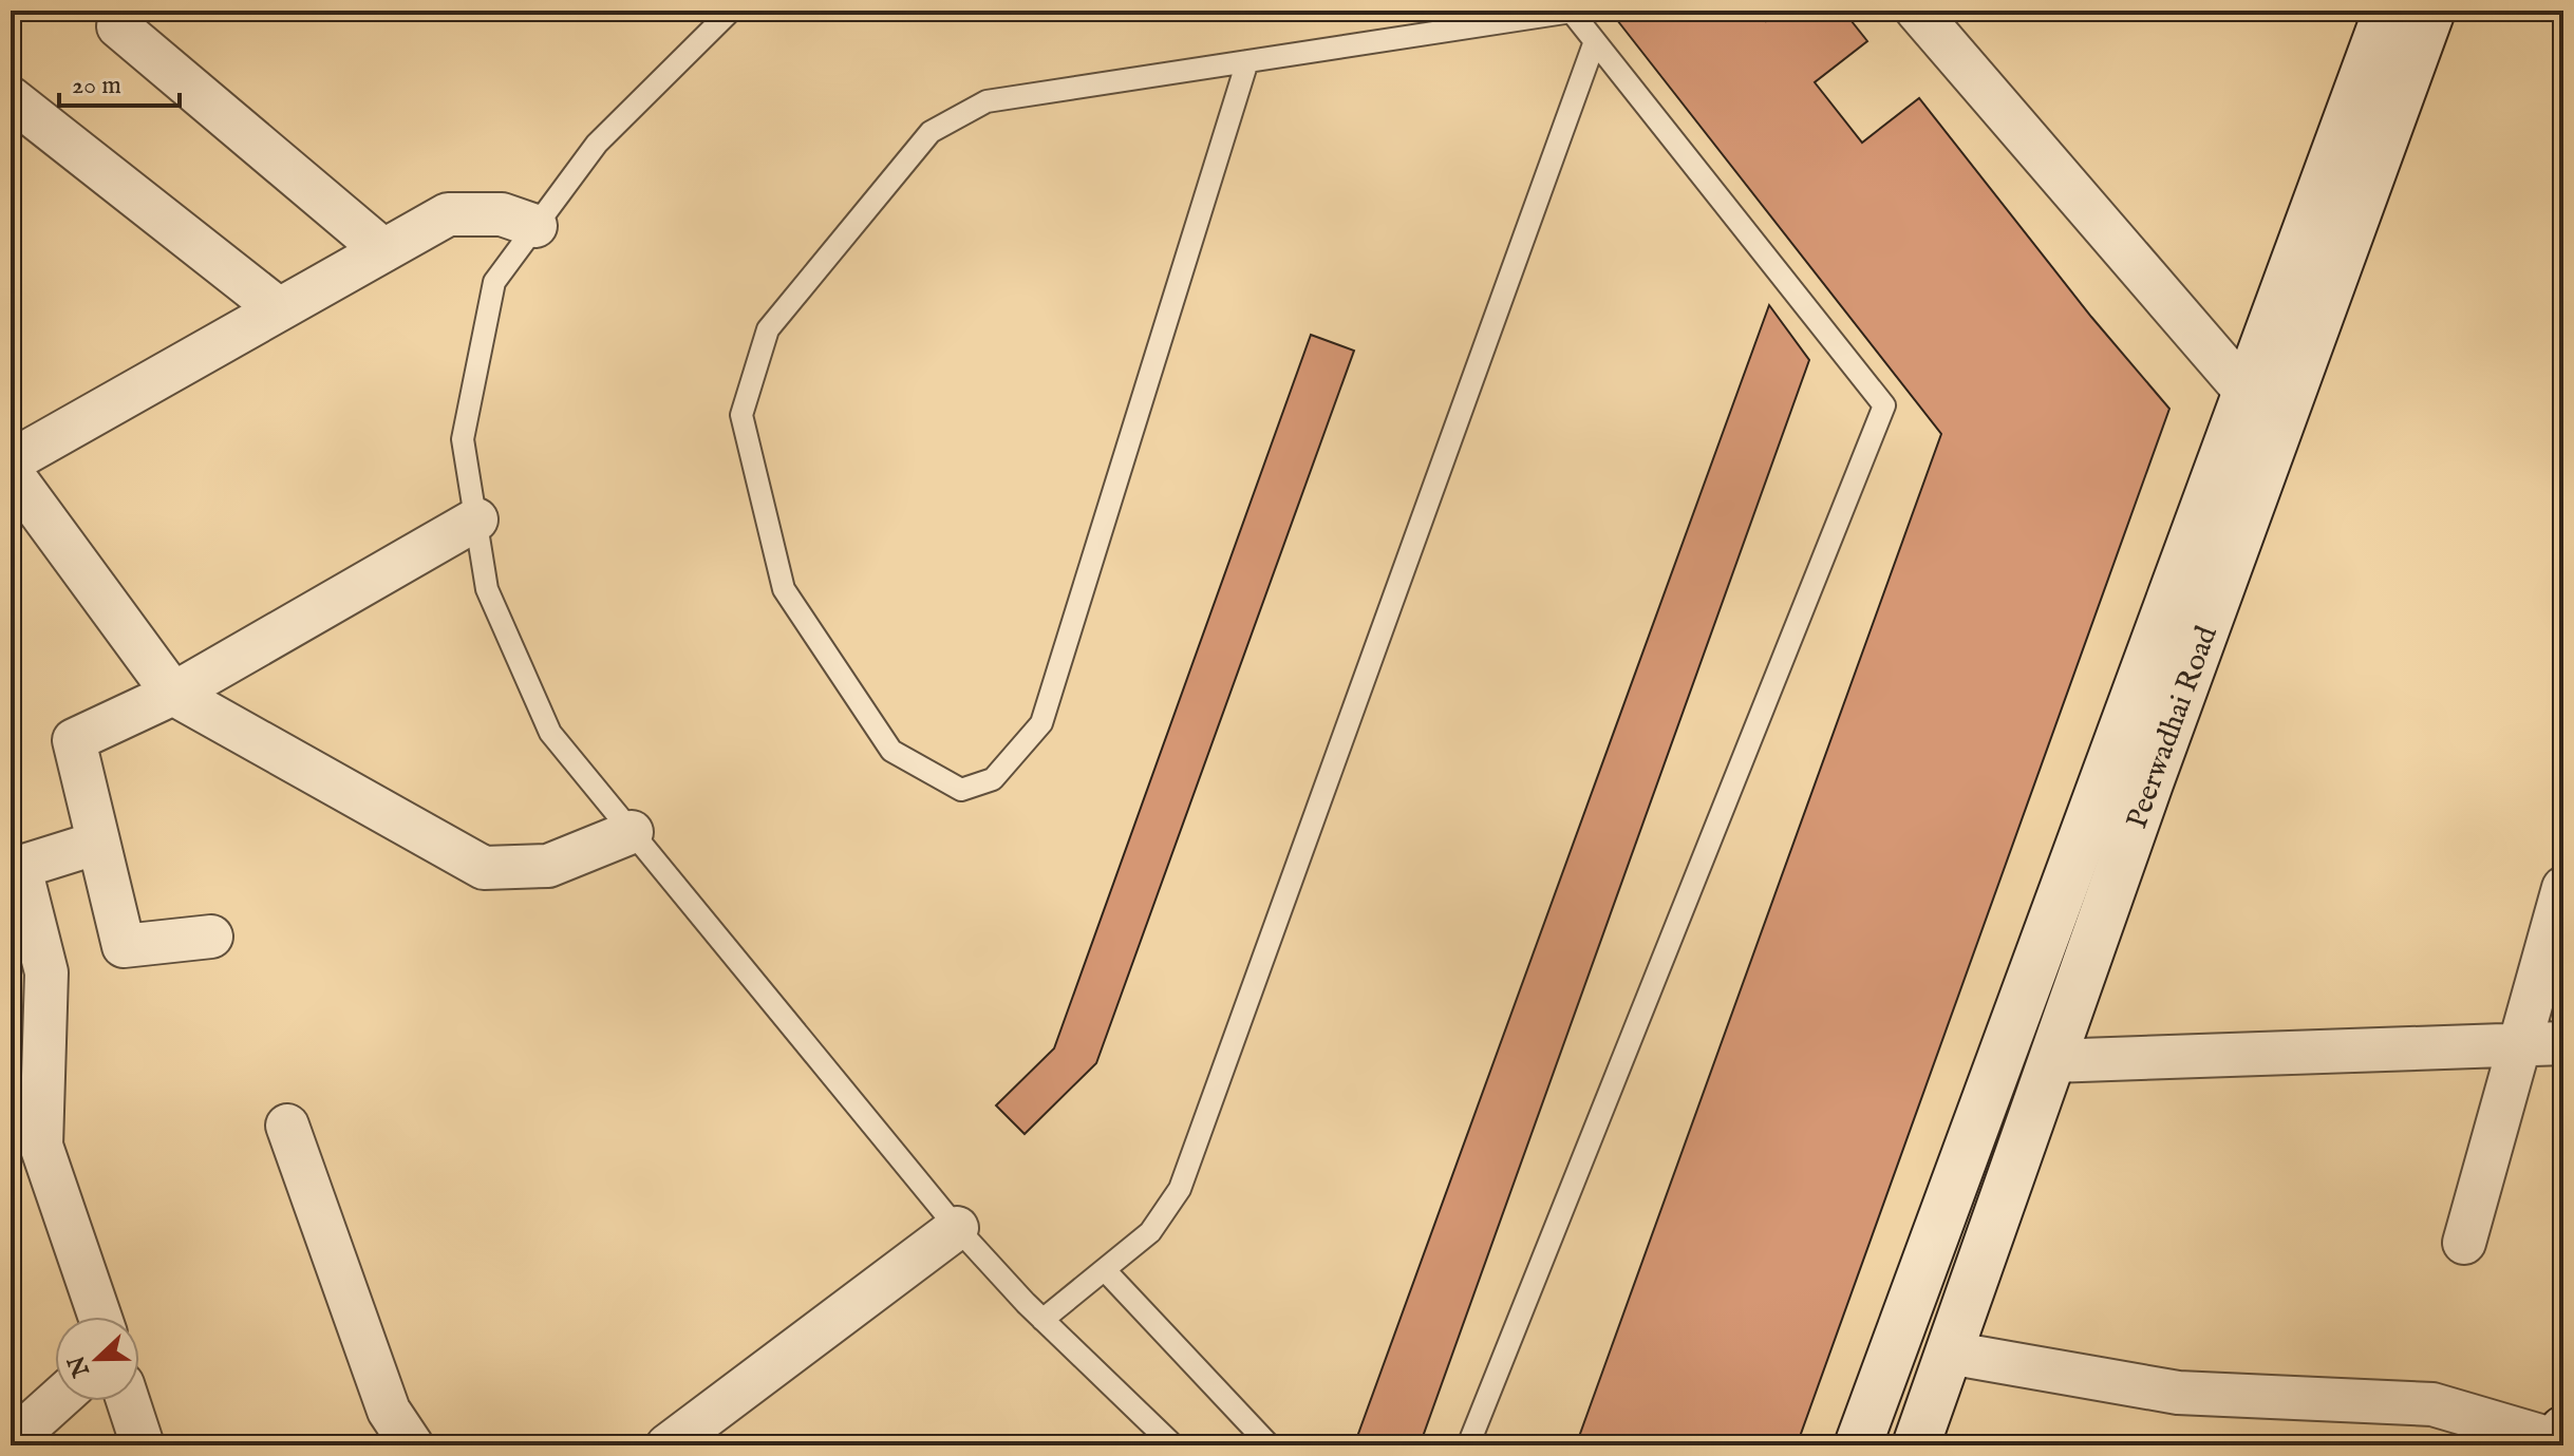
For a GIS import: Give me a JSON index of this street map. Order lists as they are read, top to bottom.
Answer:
{
  "streets": {
    "main road": ["Peerwadhai Road"]
  },
  "scale_bar": "20 m",
  "north": "left"
}
